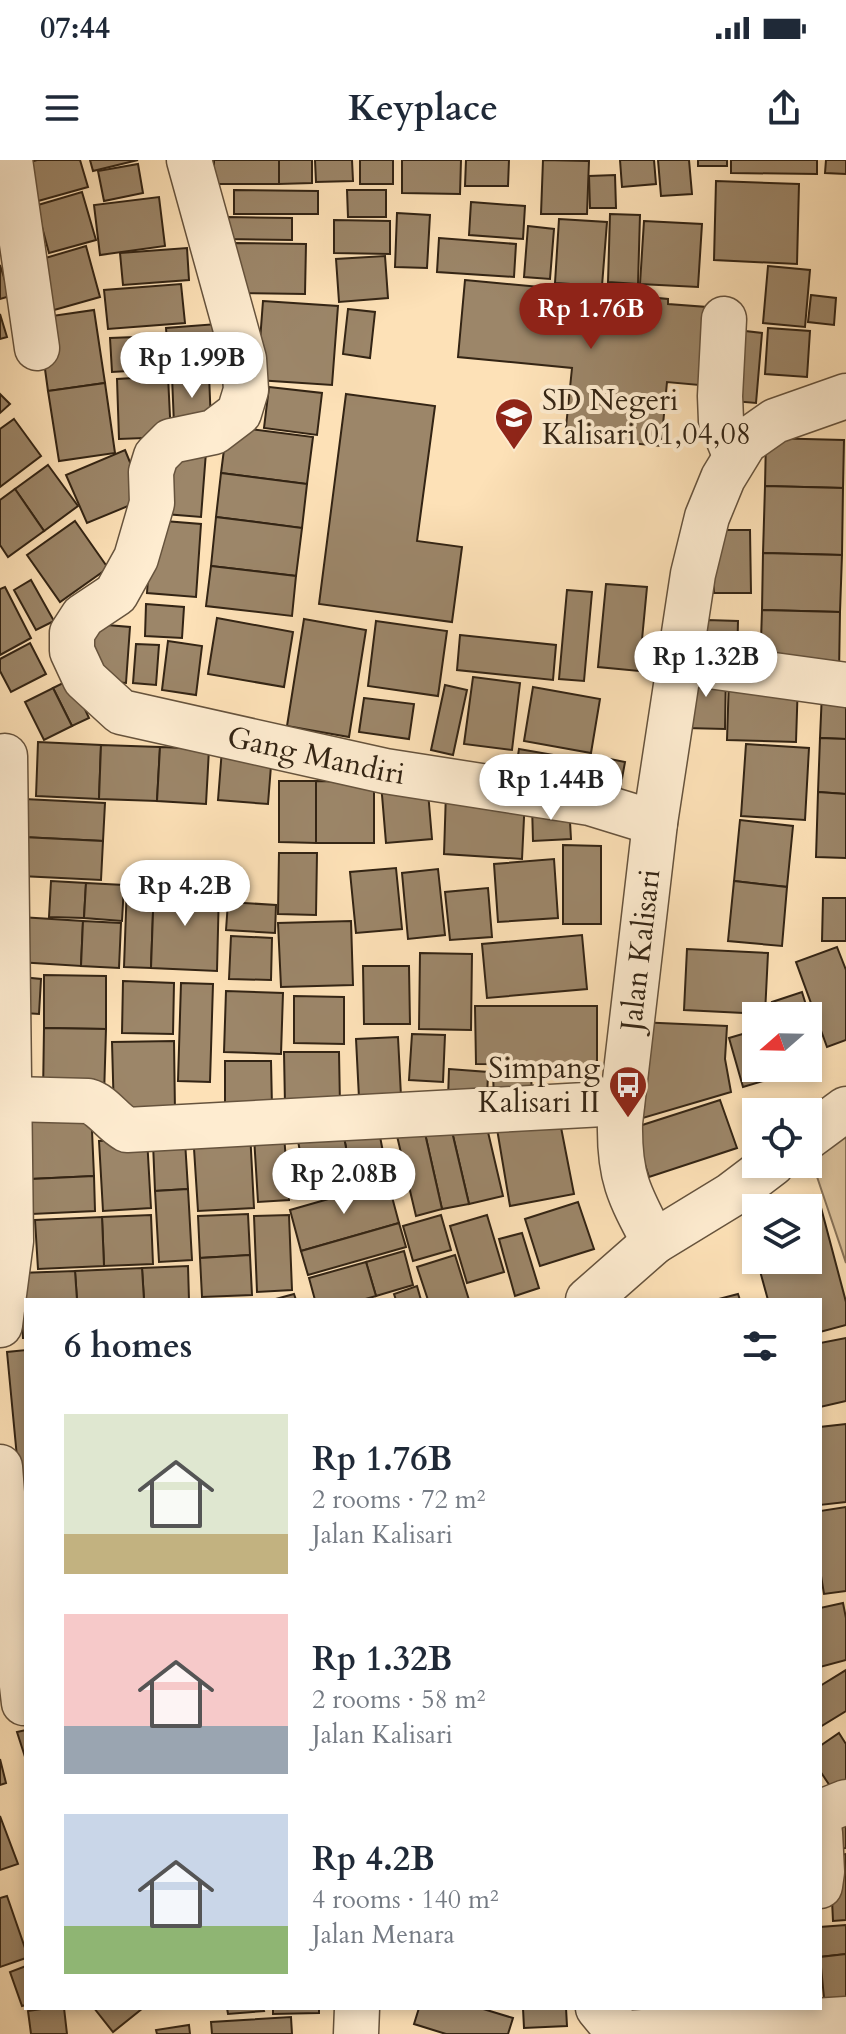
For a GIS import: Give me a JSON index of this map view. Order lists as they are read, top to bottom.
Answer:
{
  "streets": {
    "street": ["Gang Mandiri", "Jalan Kalisari"]
  },
  "crossings": [
    ["Gang Mandiri", "Jalan Kalisari"]
  ],
  "places": {
    "school or university": ["SD Negeri Kalisari 01,04,08"],
    "bus stop": ["Simpang Kalisari II"]
  },
  "north": "left",
  "page": {
    "status": "07:44",
    "header": "Keyplace",
    "price": [
      "Rp 1.76B",
      "Rp 1.99B",
      "Rp 1.32B",
      "Rp 1.44B",
      "Rp 4.2B",
      "Rp 2.08B"
    ],
    "heading": "6 homes",
    "list": [
      {
        "name": "Rp 1.76B",
        "note": "2 rooms · 72 m² · Jalan Kalisari"
      },
      {
        "name": "Rp 1.32B",
        "note": "2 rooms · 58 m² · Jalan Kalisari"
      },
      {
        "name": "Rp 4.2B",
        "note": "4 rooms · 140 m² · Jalan Menara"
      }
    ]
  }
}
